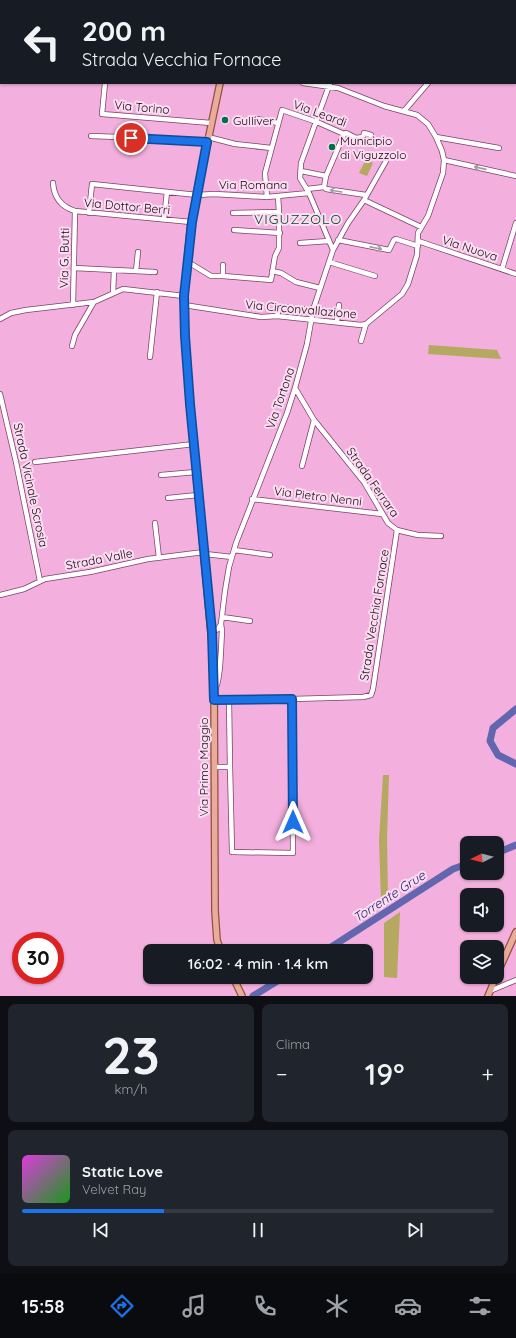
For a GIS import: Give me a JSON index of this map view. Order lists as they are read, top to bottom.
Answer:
{
  "streets": {
    "main road": ["Via Primo Maggio"],
    "street": [
      "Via Torino",
      "Via Leardi",
      "Via Romana",
      "Via Dottor Berri",
      "Via Nuova",
      "Via G. Butti",
      "Via Circonvallazione",
      "Via Tortona",
      "Strada Ferrara",
      "Strada Vicinale Scrosia",
      "Via Pietro Nenni",
      "Strada Valle",
      "Strada Vecchia Fornace"
    ]
  },
  "crossings": [
    ["Via Torino", "Via Primo Maggio"],
    ["Via Romana", "Via Dottor Berri"],
    ["Via Romana", "Via Primo Maggio"],
    ["Via Dottor Berri", "Via G. Butti"],
    ["Via Dottor Berri", "Via Primo Maggio"],
    ["Via Nuova", "Via Circonvallazione"],
    ["Via Nuova", "Via Tortona"],
    ["Via Circonvallazione", "Via Tortona"],
    ["Via Circonvallazione", "Via Primo Maggio"],
    ["Via Tortona", "Strada Ferrara"],
    ["Via Tortona", "Via Pietro Nenni"],
    ["Via Tortona", "Strada Valle"],
    ["Via Tortona", "Via Primo Maggio"],
    ["Strada Ferrara", "Via Pietro Nenni"],
    ["Strada Ferrara", "Strada Vecchia Fornace"],
    ["Strada Vicinale Scrosia", "Strada Valle"],
    ["Strada Valle", "Via Primo Maggio"],
    ["Strada Vecchia Fornace", "Via Primo Maggio"]
  ],
  "districts": ["VIGUZZOLO"],
  "water": ["Torrente Grue"],
  "places": ["Gulliver", "Municipio di Viguzzolo"],
  "north": "left",
  "page": {
    "turn": ["200 m", "Strada Vecchia Fornace"],
    "limit": "30",
    "trip": "16:02 · 4 min · 1.4 km",
    "tile": [
      ["23", "km/h"],
      "Clima"
    ],
    "heat": ["−", "19°", "+"],
    "song": ["Static Love", "Velvet Ray"],
    "tabs": "15:58"
  }
}
